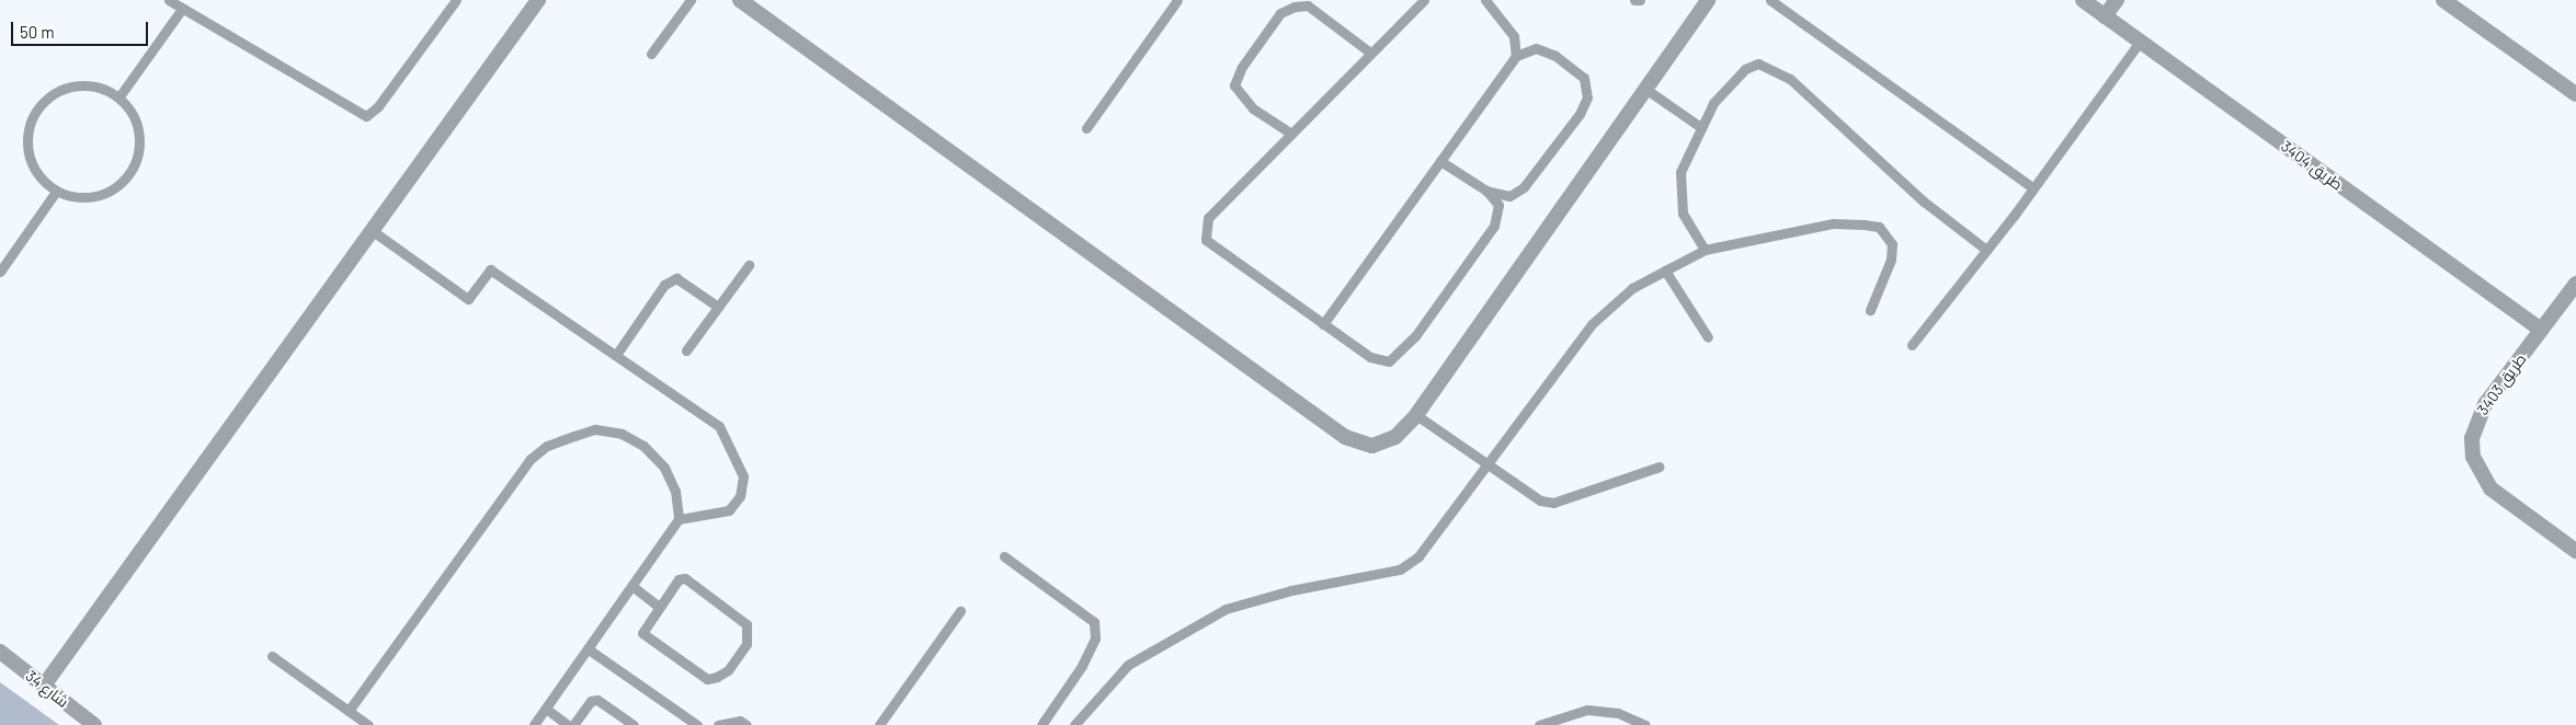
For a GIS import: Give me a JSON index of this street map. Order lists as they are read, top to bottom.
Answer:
{
  "streets": {
    "street": ["طريق 3404", "طريق 3403", "شارع 34"]
  },
  "crossings": [
    ["طريق 3404", "طريق 3403"]
  ],
  "scale_bar": "50 m"
}
